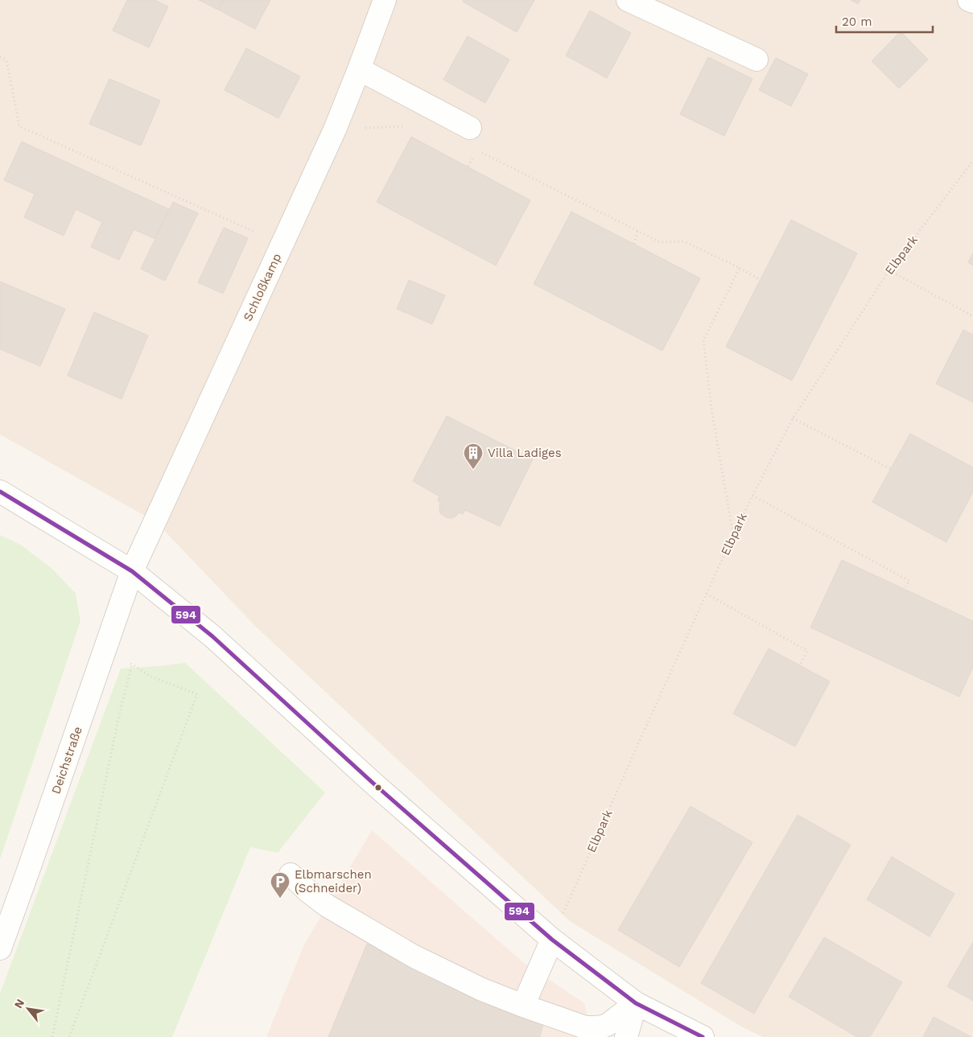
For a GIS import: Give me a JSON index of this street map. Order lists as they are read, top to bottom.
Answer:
{
  "streets": {
    "street": ["Schloßkamp", "Deichstraße"],
    "path": ["Elbpark"]
  },
  "crossings": [
    ["Schloßkamp", "Deichstraße"]
  ],
  "places": {
    "building": ["Villa Ladiges"],
    "parking": ["Elbmarschen (Schneider)"]
  },
  "lines": ["transit line 594"],
  "scale_bar": "20 m",
  "north": "top left"
}
